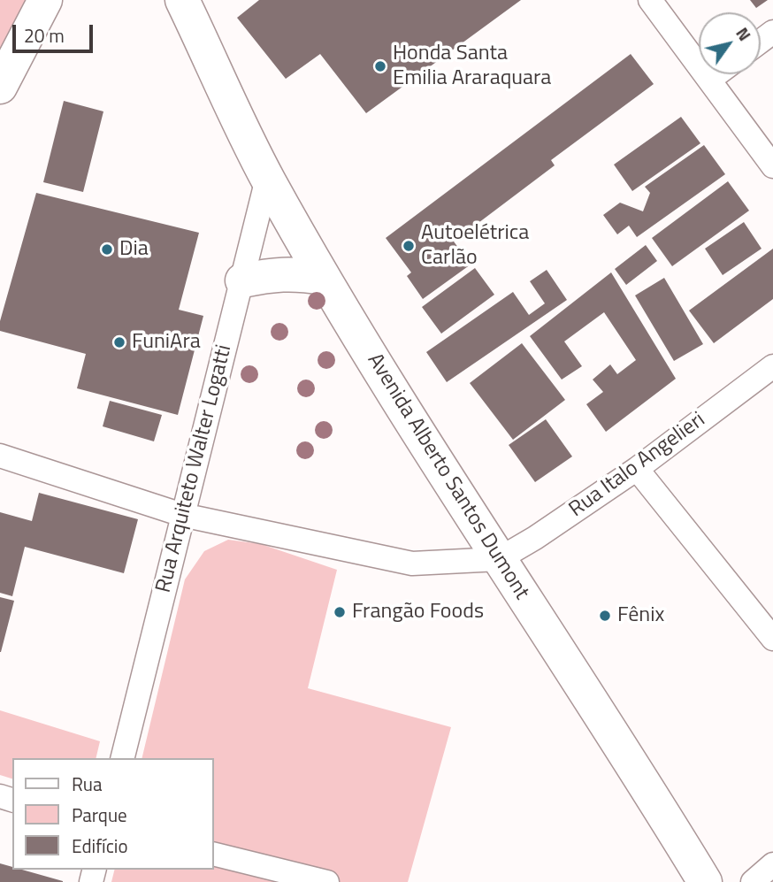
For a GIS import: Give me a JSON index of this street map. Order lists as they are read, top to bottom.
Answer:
{
  "streets": {
    "street": ["Rua Italo Angelieri", "Rua Arquiteto Walter Logatti", "Avenida Alberto Santos Dumont"]
  },
  "crossings": [
    ["Rua Italo Angelieri", "Avenida Alberto Santos Dumont"],
    ["Rua Arquiteto Walter Logatti", "Avenida Alberto Santos Dumont"]
  ],
  "places": [
    "Honda Santa Emilia Araraquara",
    "Autoelétrica Carlão",
    "Dia",
    "FuniAra",
    "Frangão Foods",
    "Fênix"
  ],
  "legend": ["Rua", "Parque", "Edifício"],
  "scale_bar": "20 m",
  "north": "top right"
}
